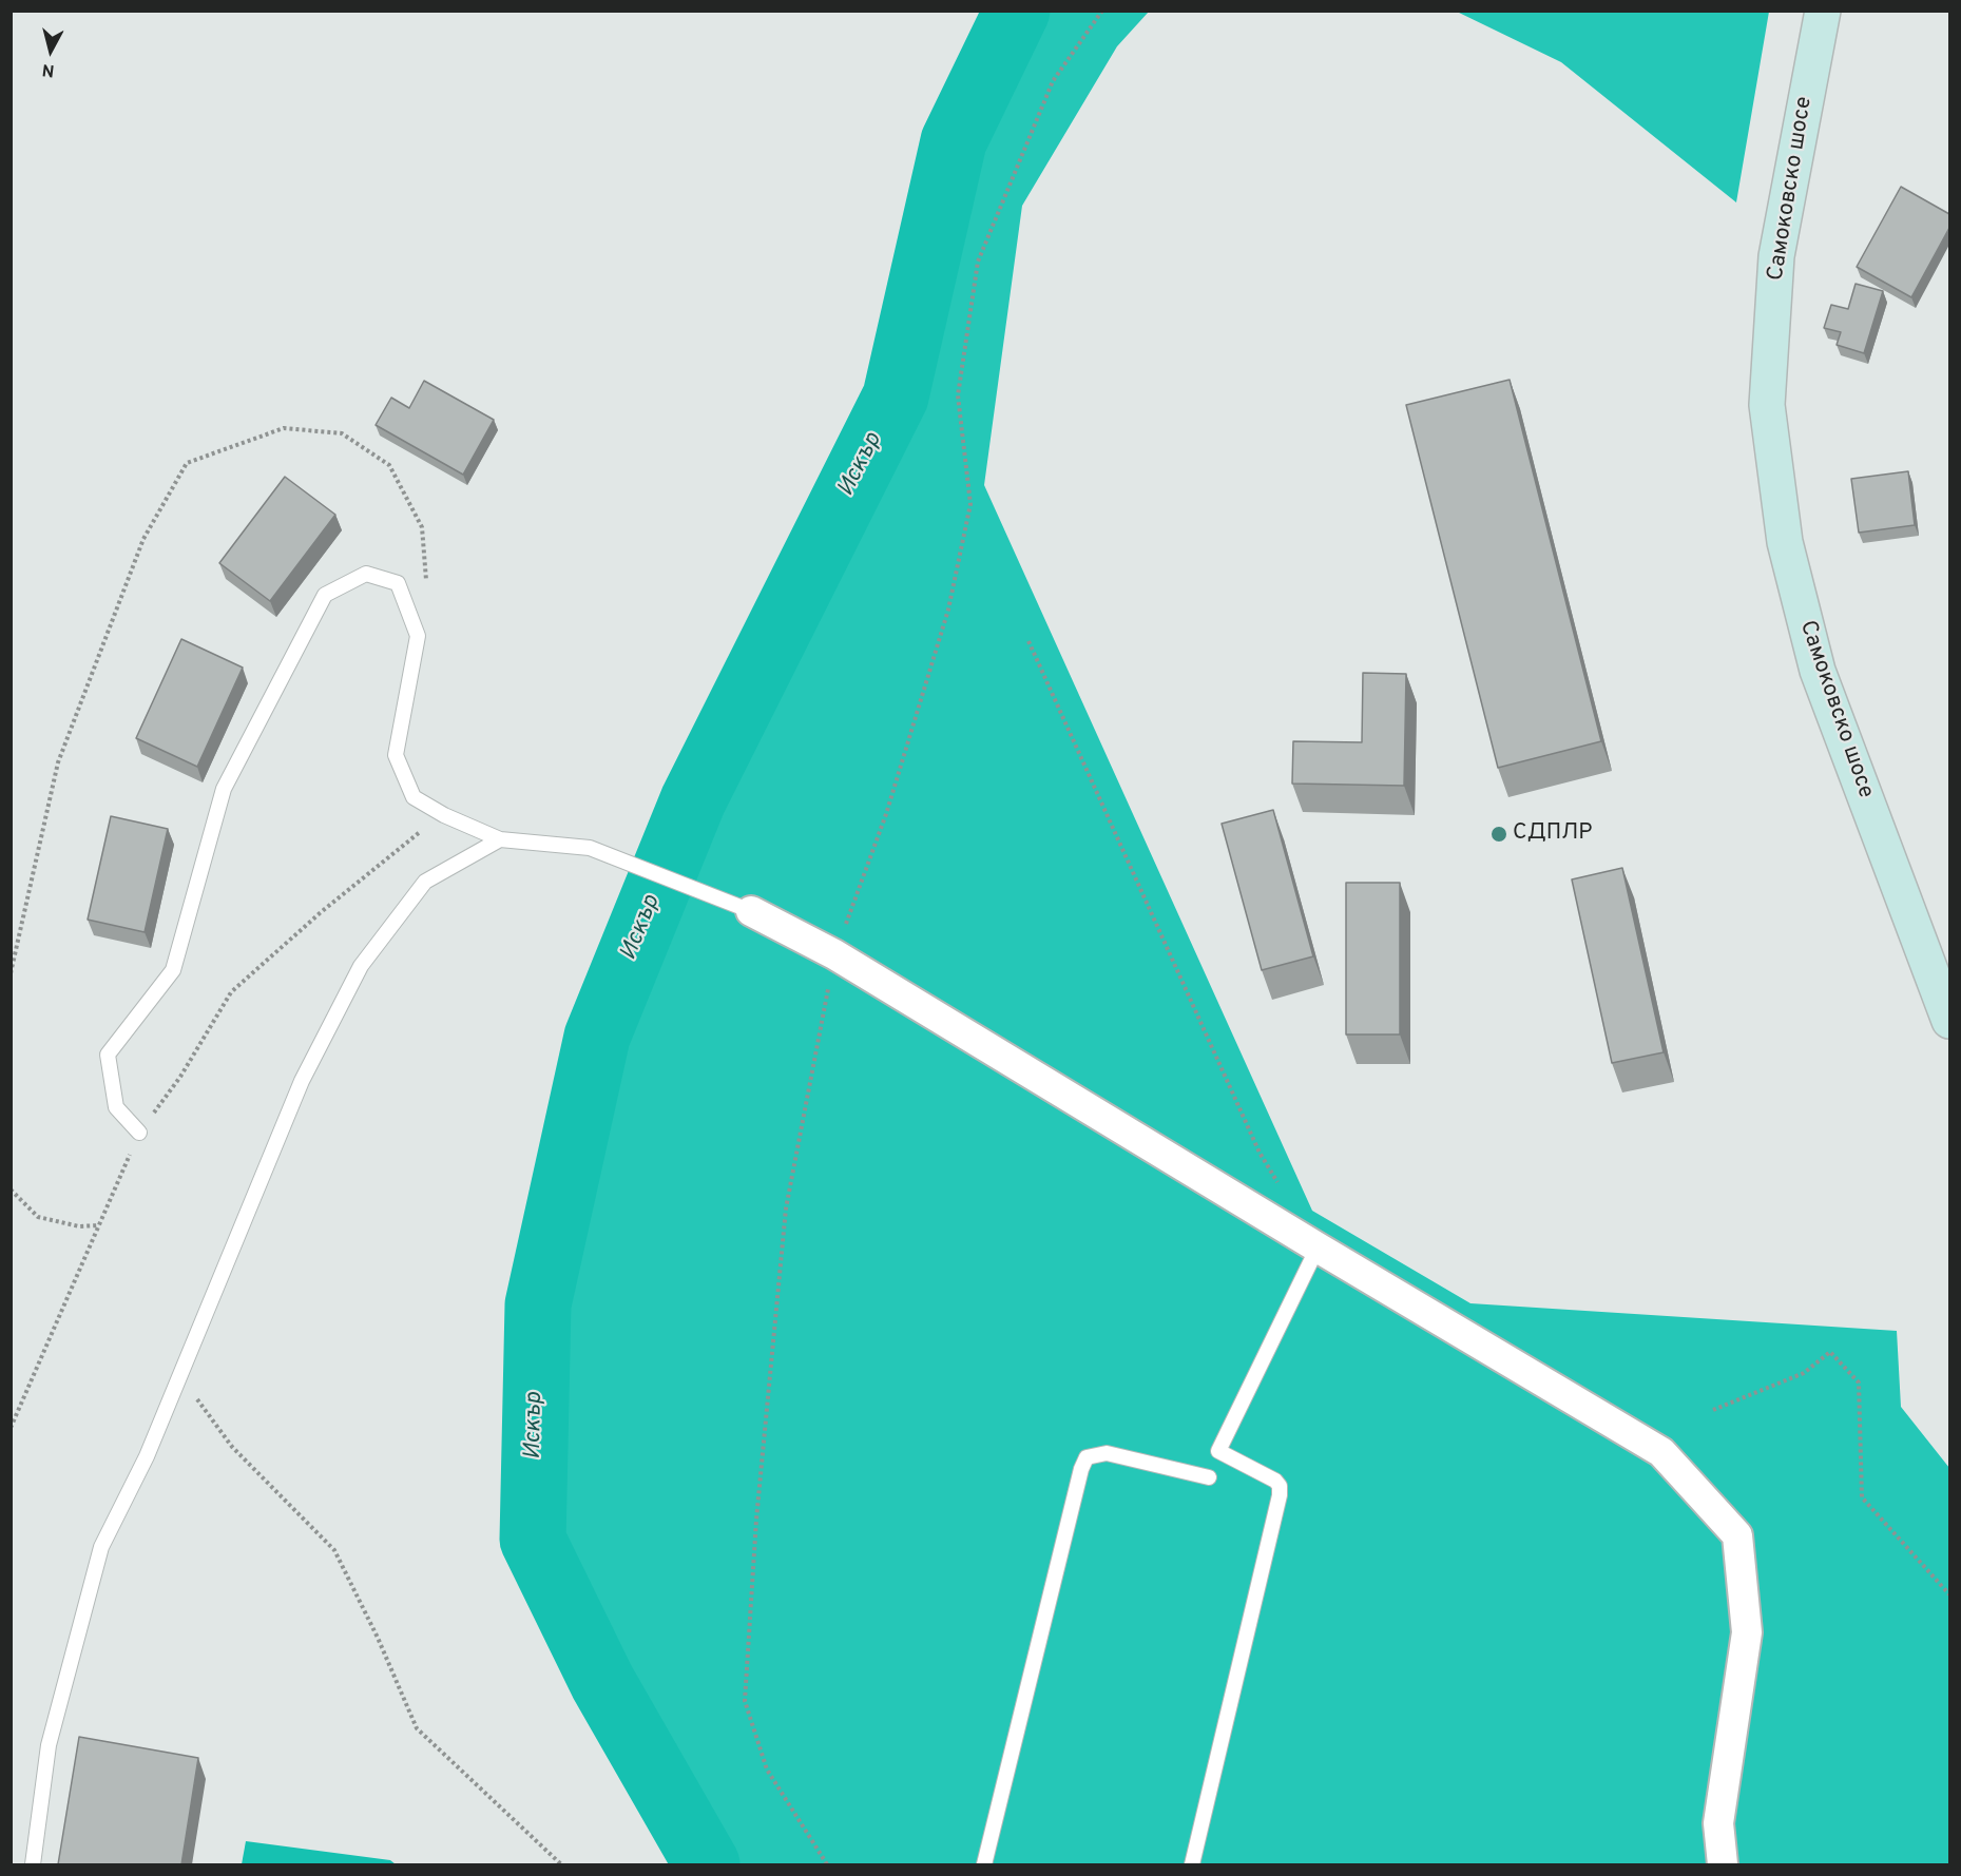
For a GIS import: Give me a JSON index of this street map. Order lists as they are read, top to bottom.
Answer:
{
  "streets": {
    "main road": ["Самоковско шосе"]
  },
  "water": ["Искър"],
  "places": ["СДПЛР"],
  "north": "bottom"
}
